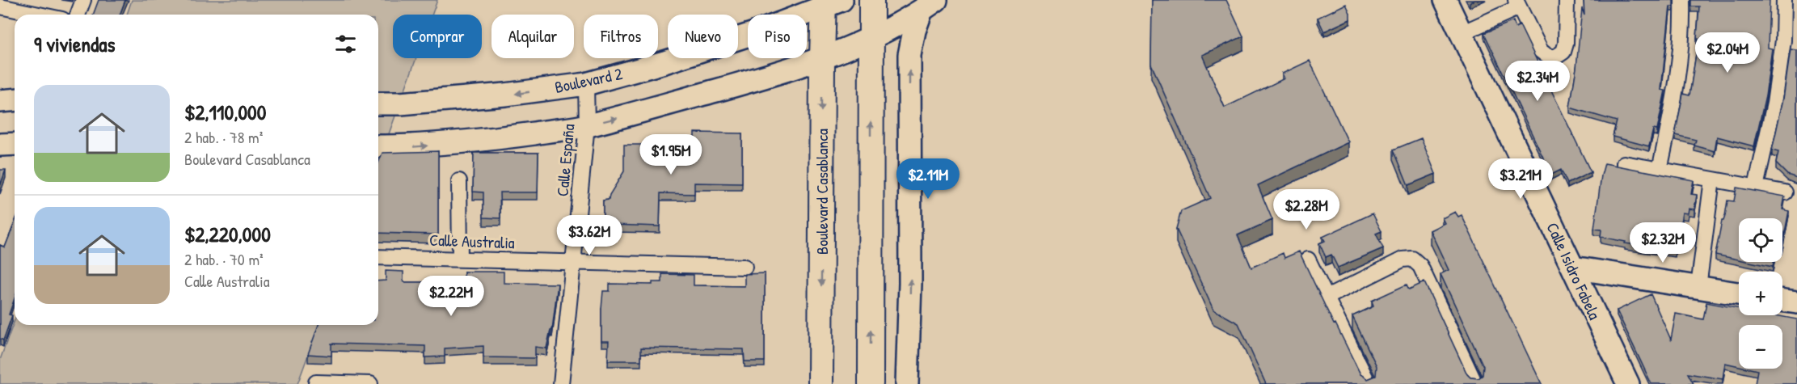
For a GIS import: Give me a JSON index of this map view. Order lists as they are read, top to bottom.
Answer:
{
  "streets": {
    "main road": ["Boulevard 2", "Boulevard Casablanca", "Calle Isidro Fabela"],
    "street": ["Calle España", "Calle Australia"]
  },
  "crossings": [
    ["Boulevard 2", "Calle España"],
    ["Boulevard 2", "Boulevard Casablanca"],
    ["Calle España", "Calle Australia"]
  ],
  "page": {
    "chip": [
      "Comprar",
      "Alquilar",
      "Filtros",
      "Nuevo",
      "Piso"
    ],
    "heading": "9 viviendas",
    "price": [
      "$2.04M",
      "$2.34M",
      "$1.95M",
      "$2.11M",
      "$3.21M",
      "$2.28M",
      "$3.62M",
      "$2.32M",
      "$2.22M"
    ],
    "list": [
      {
        "name": "$2,110,000",
        "note": "2 hab. · 78 m² · Boulevard Casablanca"
      },
      {
        "name": "$2,220,000",
        "note": "2 hab. · 70 m² · Calle Australia"
      }
    ],
    "map_buttons": ["+", "−"]
  }
}
